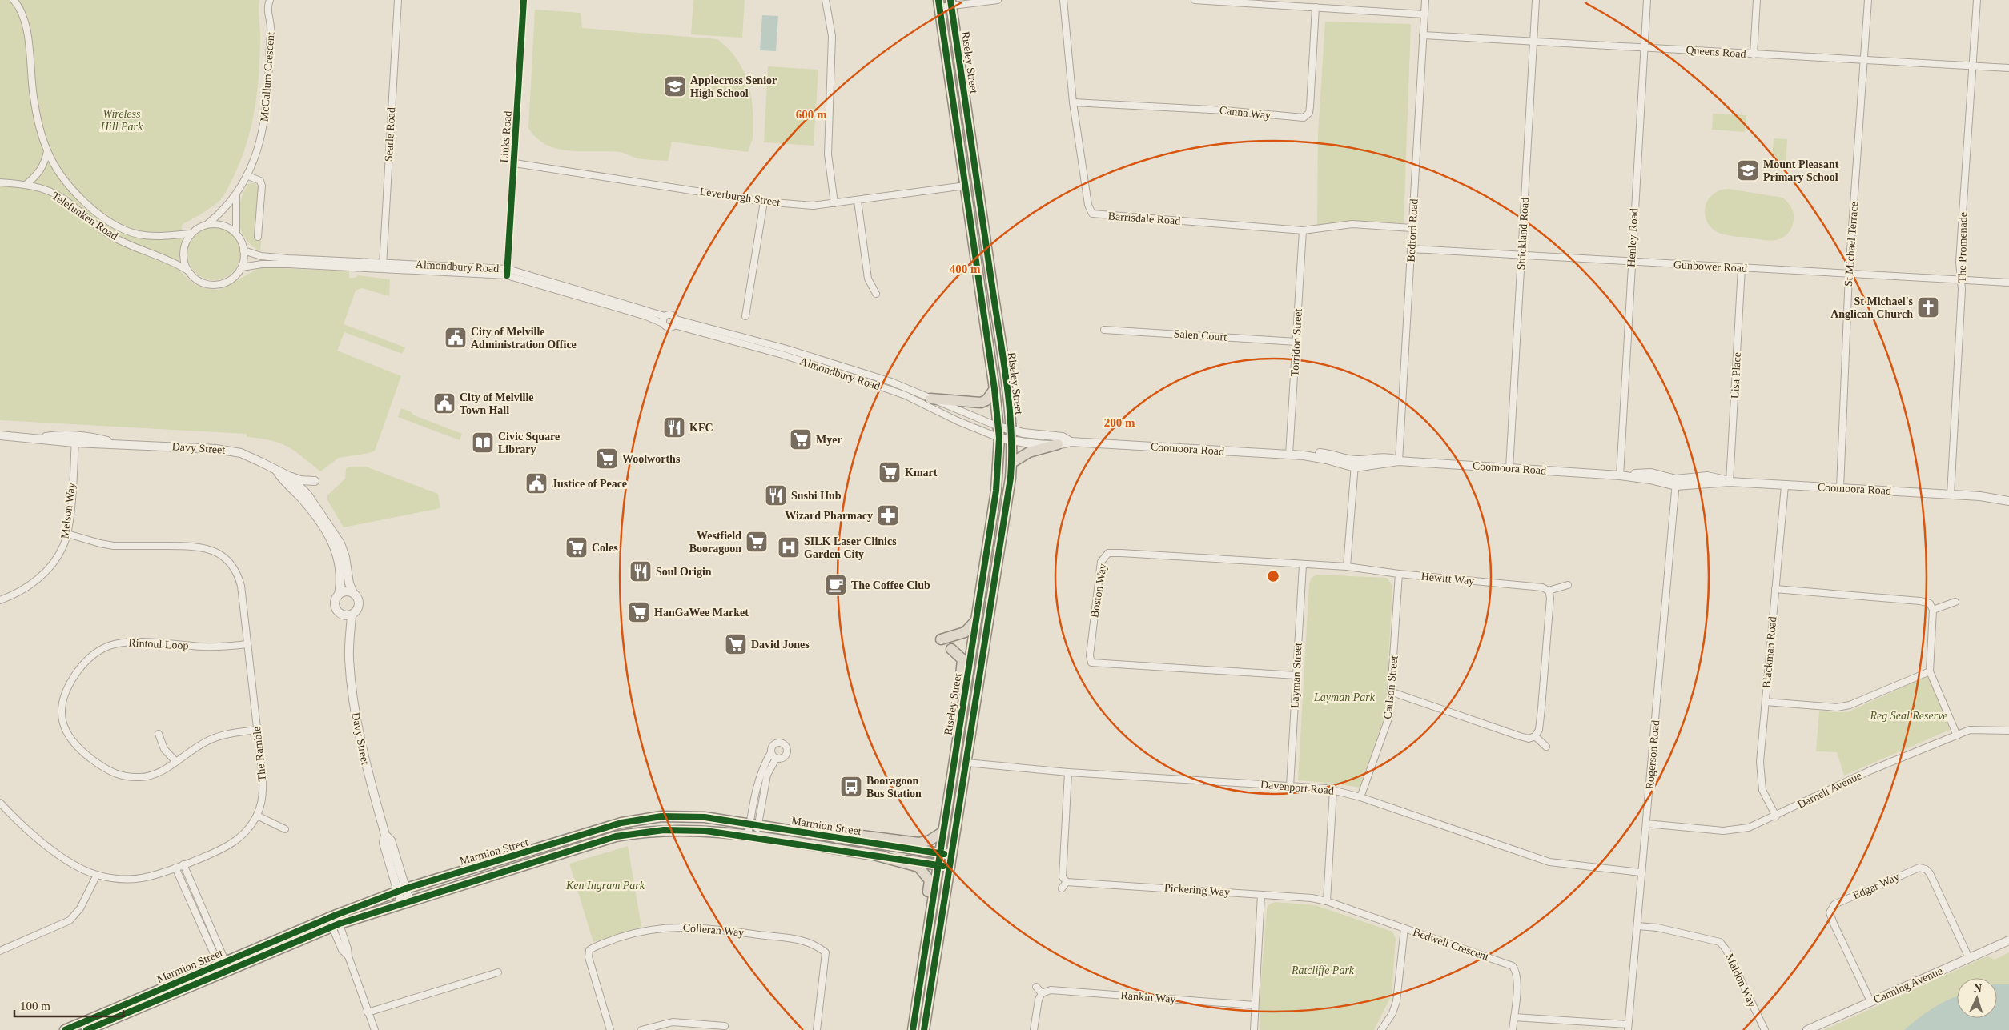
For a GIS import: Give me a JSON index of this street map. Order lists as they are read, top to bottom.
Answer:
{
  "streets": {
    "highway": ["Riseley Street"],
    "main road": ["Marmion Street"],
    "street": [
      "Queens Road",
      "McCallum Crescent",
      "Canna Way",
      "Searle Road",
      "Links Road",
      "Leverburgh Street",
      "Telefunken Road",
      "Barrisdale Road",
      "Bedford Road",
      "Strickland Road",
      "Henley Road",
      "St Michael Terrace",
      "The Promenade",
      "Almondbury Road",
      "Gunbower Road",
      "Salen Court",
      "Torridon Street",
      "Lisa Place",
      "Davy Street",
      "Coomoora Road",
      "Melson Way",
      "Hewitt Way",
      "Boston Way",
      "Rintoul Loop",
      "Blackman Road",
      "Layman Street",
      "Carlson Street",
      "The Ramble",
      "Rogerson Road",
      "Davenport Road",
      "Darnell Avenue",
      "Edgar Way",
      "Pickering Way",
      "Colleran Way",
      "Bedwell Crescent",
      "Maldon Way",
      "Canning Avenue",
      "Rankin Way"
    ]
  },
  "crossings": [
    ["Queens Road", "Bedford Road"],
    ["Queens Road", "Strickland Road"],
    ["Queens Road", "Henley Road"],
    ["Queens Road", "St Michael Terrace"],
    ["Queens Road", "The Promenade"],
    ["Riseley Street", "Leverburgh Street"],
    ["Riseley Street", "Almondbury Road"],
    ["Riseley Street", "Coomoora Road"],
    ["Riseley Street", "Davenport Road"],
    ["Riseley Street", "Marmion Street"],
    ["McCallum Crescent", "Telefunken Road"],
    ["McCallum Crescent", "Almondbury Road"],
    ["Canna Way", "Barrisdale Road"],
    ["Searle Road", "Almondbury Road"],
    ["Links Road", "Leverburgh Street"],
    ["Links Road", "Almondbury Road"],
    ["Telefunken Road", "Almondbury Road"],
    ["Barrisdale Road", "Bedford Road"],
    ["Barrisdale Road", "Torridon Street"],
    ["Bedford Road", "Gunbower Road"],
    ["Bedford Road", "Coomoora Road"],
    ["Strickland Road", "Gunbower Road"],
    ["Strickland Road", "Coomoora Road"],
    ["Henley Road", "Gunbower Road"],
    ["Henley Road", "Coomoora Road"],
    ["St Michael Terrace", "Gunbower Road"],
    ["St Michael Terrace", "Coomoora Road"],
    ["The Promenade", "Gunbower Road"],
    ["The Promenade", "Coomoora Road"],
    ["Almondbury Road", "Coomoora Road"],
    ["Gunbower Road", "Lisa Place"],
    ["Salen Court", "Torridon Street"],
    ["Torridon Street", "Coomoora Road"],
    ["Lisa Place", "Coomoora Road"],
    ["Davy Street", "Melson Way"],
    ["Davy Street", "Marmion Street"],
    ["Coomoora Road", "Blackman Road"],
    ["Coomoora Road", "Rogerson Road"],
    ["Melson Way", "The Ramble"],
    ["Hewitt Way", "Boston Way"],
    ["Hewitt Way", "Carlson Street"],
    ["Boston Way", "Layman Street"],
    ["Rintoul Loop", "The Ramble"],
    ["Blackman Road", "Darnell Avenue"],
    ["Layman Street", "Davenport Road"],
    ["Carlson Street", "Davenport Road"],
    ["Rogerson Road", "Davenport Road"],
    ["Rogerson Road", "Darnell Avenue"],
    ["Rogerson Road", "Maldon Way"],
    ["Edgar Way", "Canning Avenue"],
    ["Pickering Way", "Bedwell Crescent"]
  ],
  "parks": [
    "Wireless Hill Park",
    "Layman Park",
    "Reg Seal Reserve",
    "Ken Ingram Park",
    "Ratcliffe Park"
  ],
  "places": {
    "school or university": ["Applecross Senior High School", "Mount Pleasant Primary School"],
    "church": ["St Michael's Anglican Church"],
    "public building": ["City of Melville Administration Office", "City of Melville Town Hall", "Justice of Peace"],
    "restaurant": ["KFC", "Sushi Hub", "Soul Origin"],
    "supermarket": [
      "Myer",
      "Woolworths",
      "Kmart",
      "Westfield Booragoon",
      "Coles",
      "HanGaWee Market",
      "David Jones"
    ],
    "library": ["Civic Square Library"],
    "pharmacy": ["Wizard Pharmacy"],
    "hospital": ["SILK Laser Clinics Garden City"],
    "cafe": ["The Coffee Club"],
    "bus stop": ["Booragoon Bus Station"]
  },
  "scale_bar": "100 m",
  "north": "top",
  "rings": ["600 m", "400 m", "200 m"]
}
